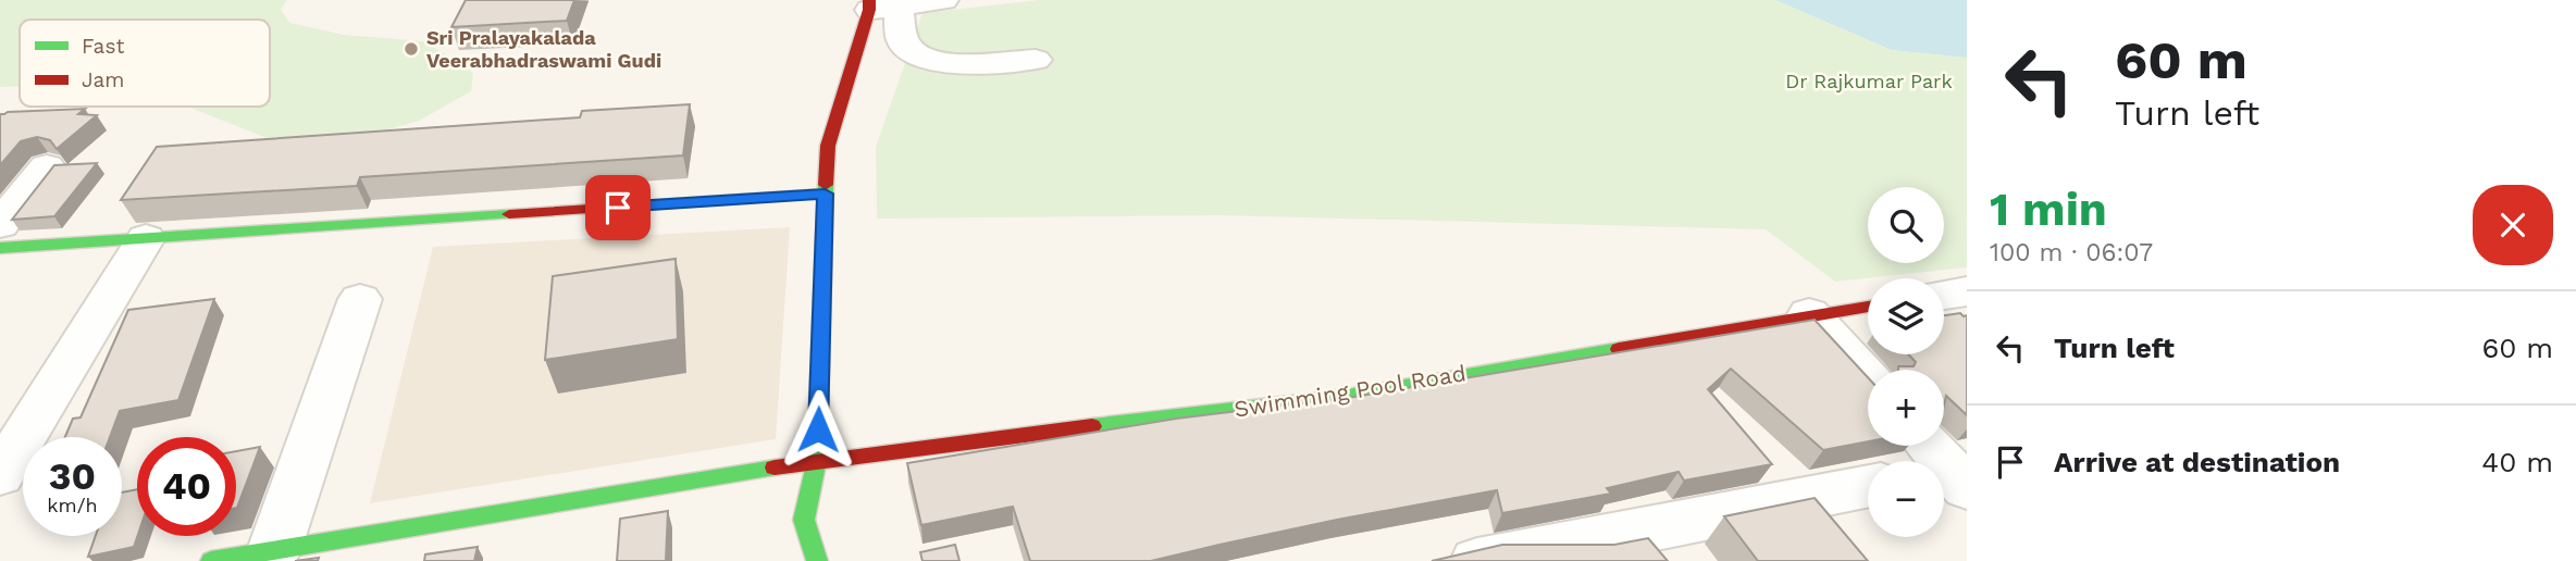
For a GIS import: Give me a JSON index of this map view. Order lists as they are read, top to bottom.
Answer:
{
  "streets": {
    "street": ["Swimming Pool Road"]
  },
  "parks": ["Dr Rajkumar Park"],
  "places": ["Sri Pralayakalada Veerabhadraswami Gudi"],
  "legend": ["Fast", "Jam"],
  "page": {
    "turn": ["60 m", "Turn left"],
    "heading": ["1 min", "100 m · 06:07"],
    "map_buttons": ["+", "−"],
    "list": [
      {
        "name": "Turn left",
        "value": "60 m"
      },
      {
        "name": "Arrive at destination",
        "value": "40 m"
      }
    ],
    "speed": "30 km/h",
    "limit": "40"
  }
}
